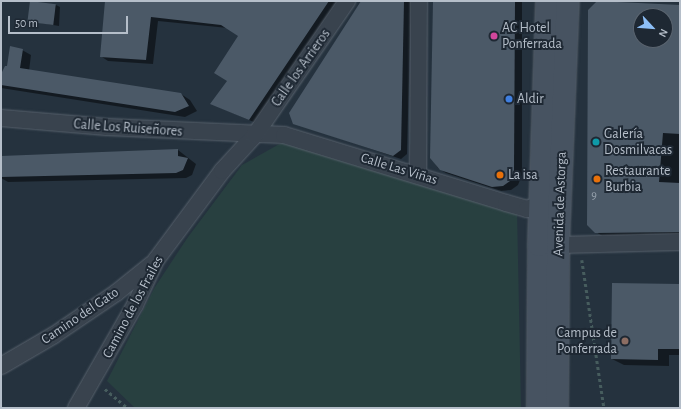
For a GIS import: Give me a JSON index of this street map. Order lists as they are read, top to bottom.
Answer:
{
  "streets": {
    "main road": ["Avenida de Astorga"],
    "street": [
      "Calle los Arrieros",
      "Calle Los Ruiseñores",
      "Calle Las Viñas",
      "Camino de los Frailes",
      "Camino del Gato"
    ]
  },
  "crossings": [
    ["Calle los Arrieros", "Calle Los Ruiseñores"],
    ["Calle los Arrieros", "Calle Las Viñas"],
    ["Calle los Arrieros", "Camino de los Frailes"],
    ["Calle Los Ruiseñores", "Calle Las Viñas"],
    ["Calle Los Ruiseñores", "Camino de los Frailes"],
    ["Calle Las Viñas", "Avenida de Astorga"],
    ["Calle Las Viñas", "Camino de los Frailes"],
    ["Camino de los Frailes", "Camino del Gato"]
  ],
  "places": [
    "AC Hotel Ponferrada",
    "Aldir",
    "Galería Dosmilvacas",
    "La isa",
    "Restaurante Burbia",
    "Campus de Ponferrada"
  ],
  "house_numbers": ["9"],
  "scale_bar": "50 m",
  "north": "bottom right"
}
